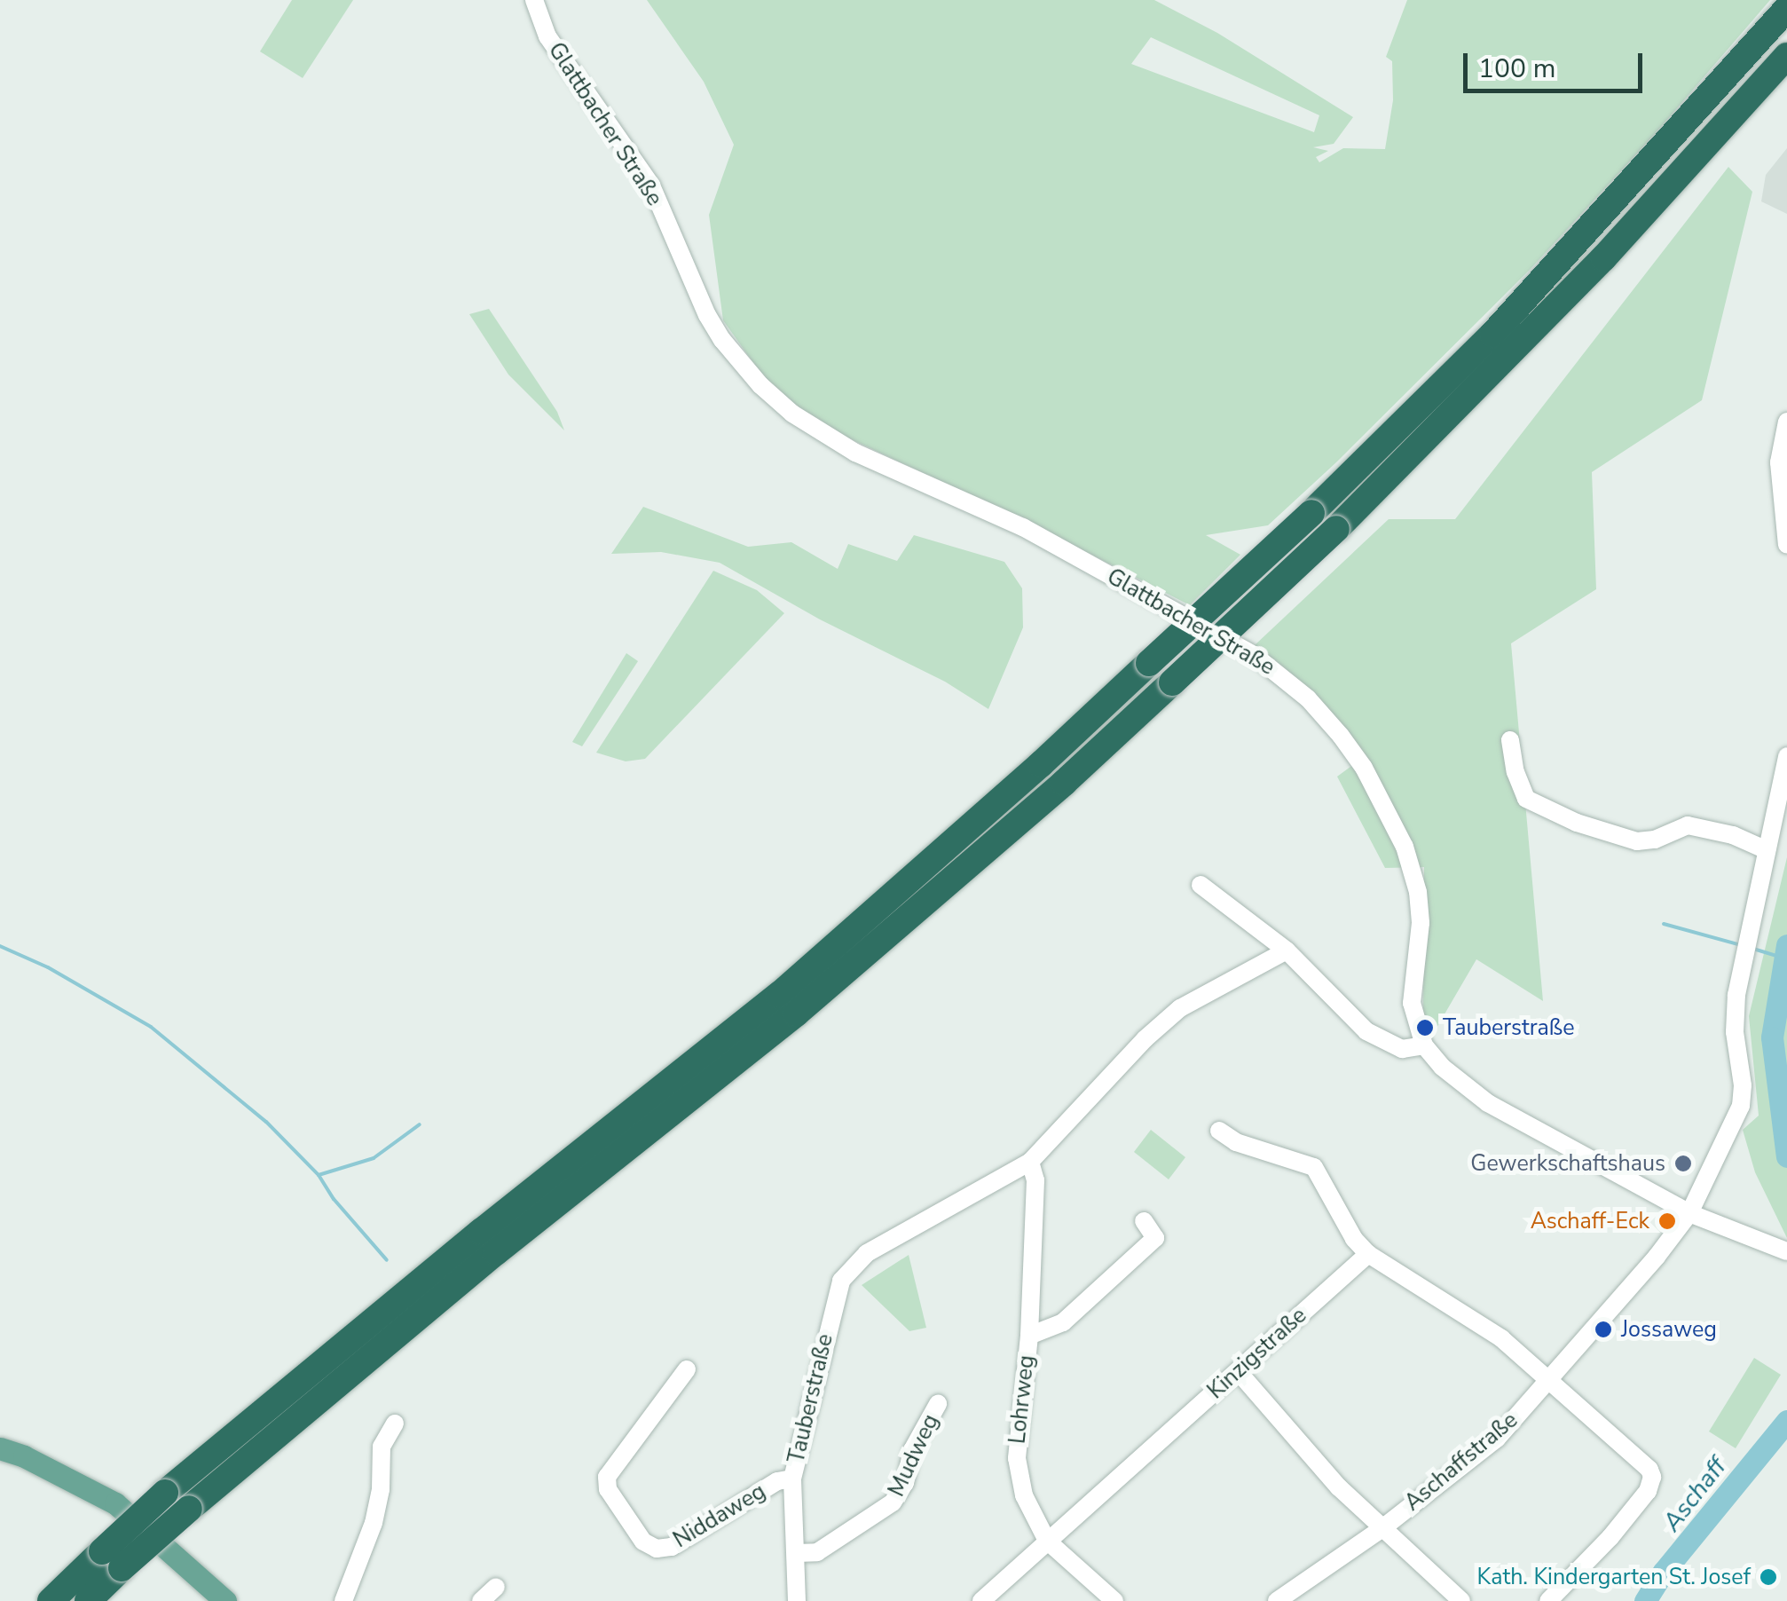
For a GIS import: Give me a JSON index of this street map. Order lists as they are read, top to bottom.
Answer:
{
  "streets": {
    "street": [
      "Glattbacher Straße",
      "Kinzigstraße",
      "Tauberstraße",
      "Lohrweg",
      "Mudweg",
      "Aschaffstraße",
      "Niddaweg"
    ]
  },
  "crossings": [
    ["Glattbacher Straße", "Aschaffstraße"],
    ["Kinzigstraße", "Lohrweg"],
    ["Tauberstraße", "Lohrweg"],
    ["Tauberstraße", "Mudweg"],
    ["Tauberstraße", "Niddaweg"]
  ],
  "water": ["Aschaff"],
  "places": [
    "Tauberstraße",
    "Gewerkschaftshaus",
    "Aschaff-Eck",
    "Jossaweg",
    "Kath. Kindergarten St. Josef"
  ],
  "scale_bar": "100 m"
}
